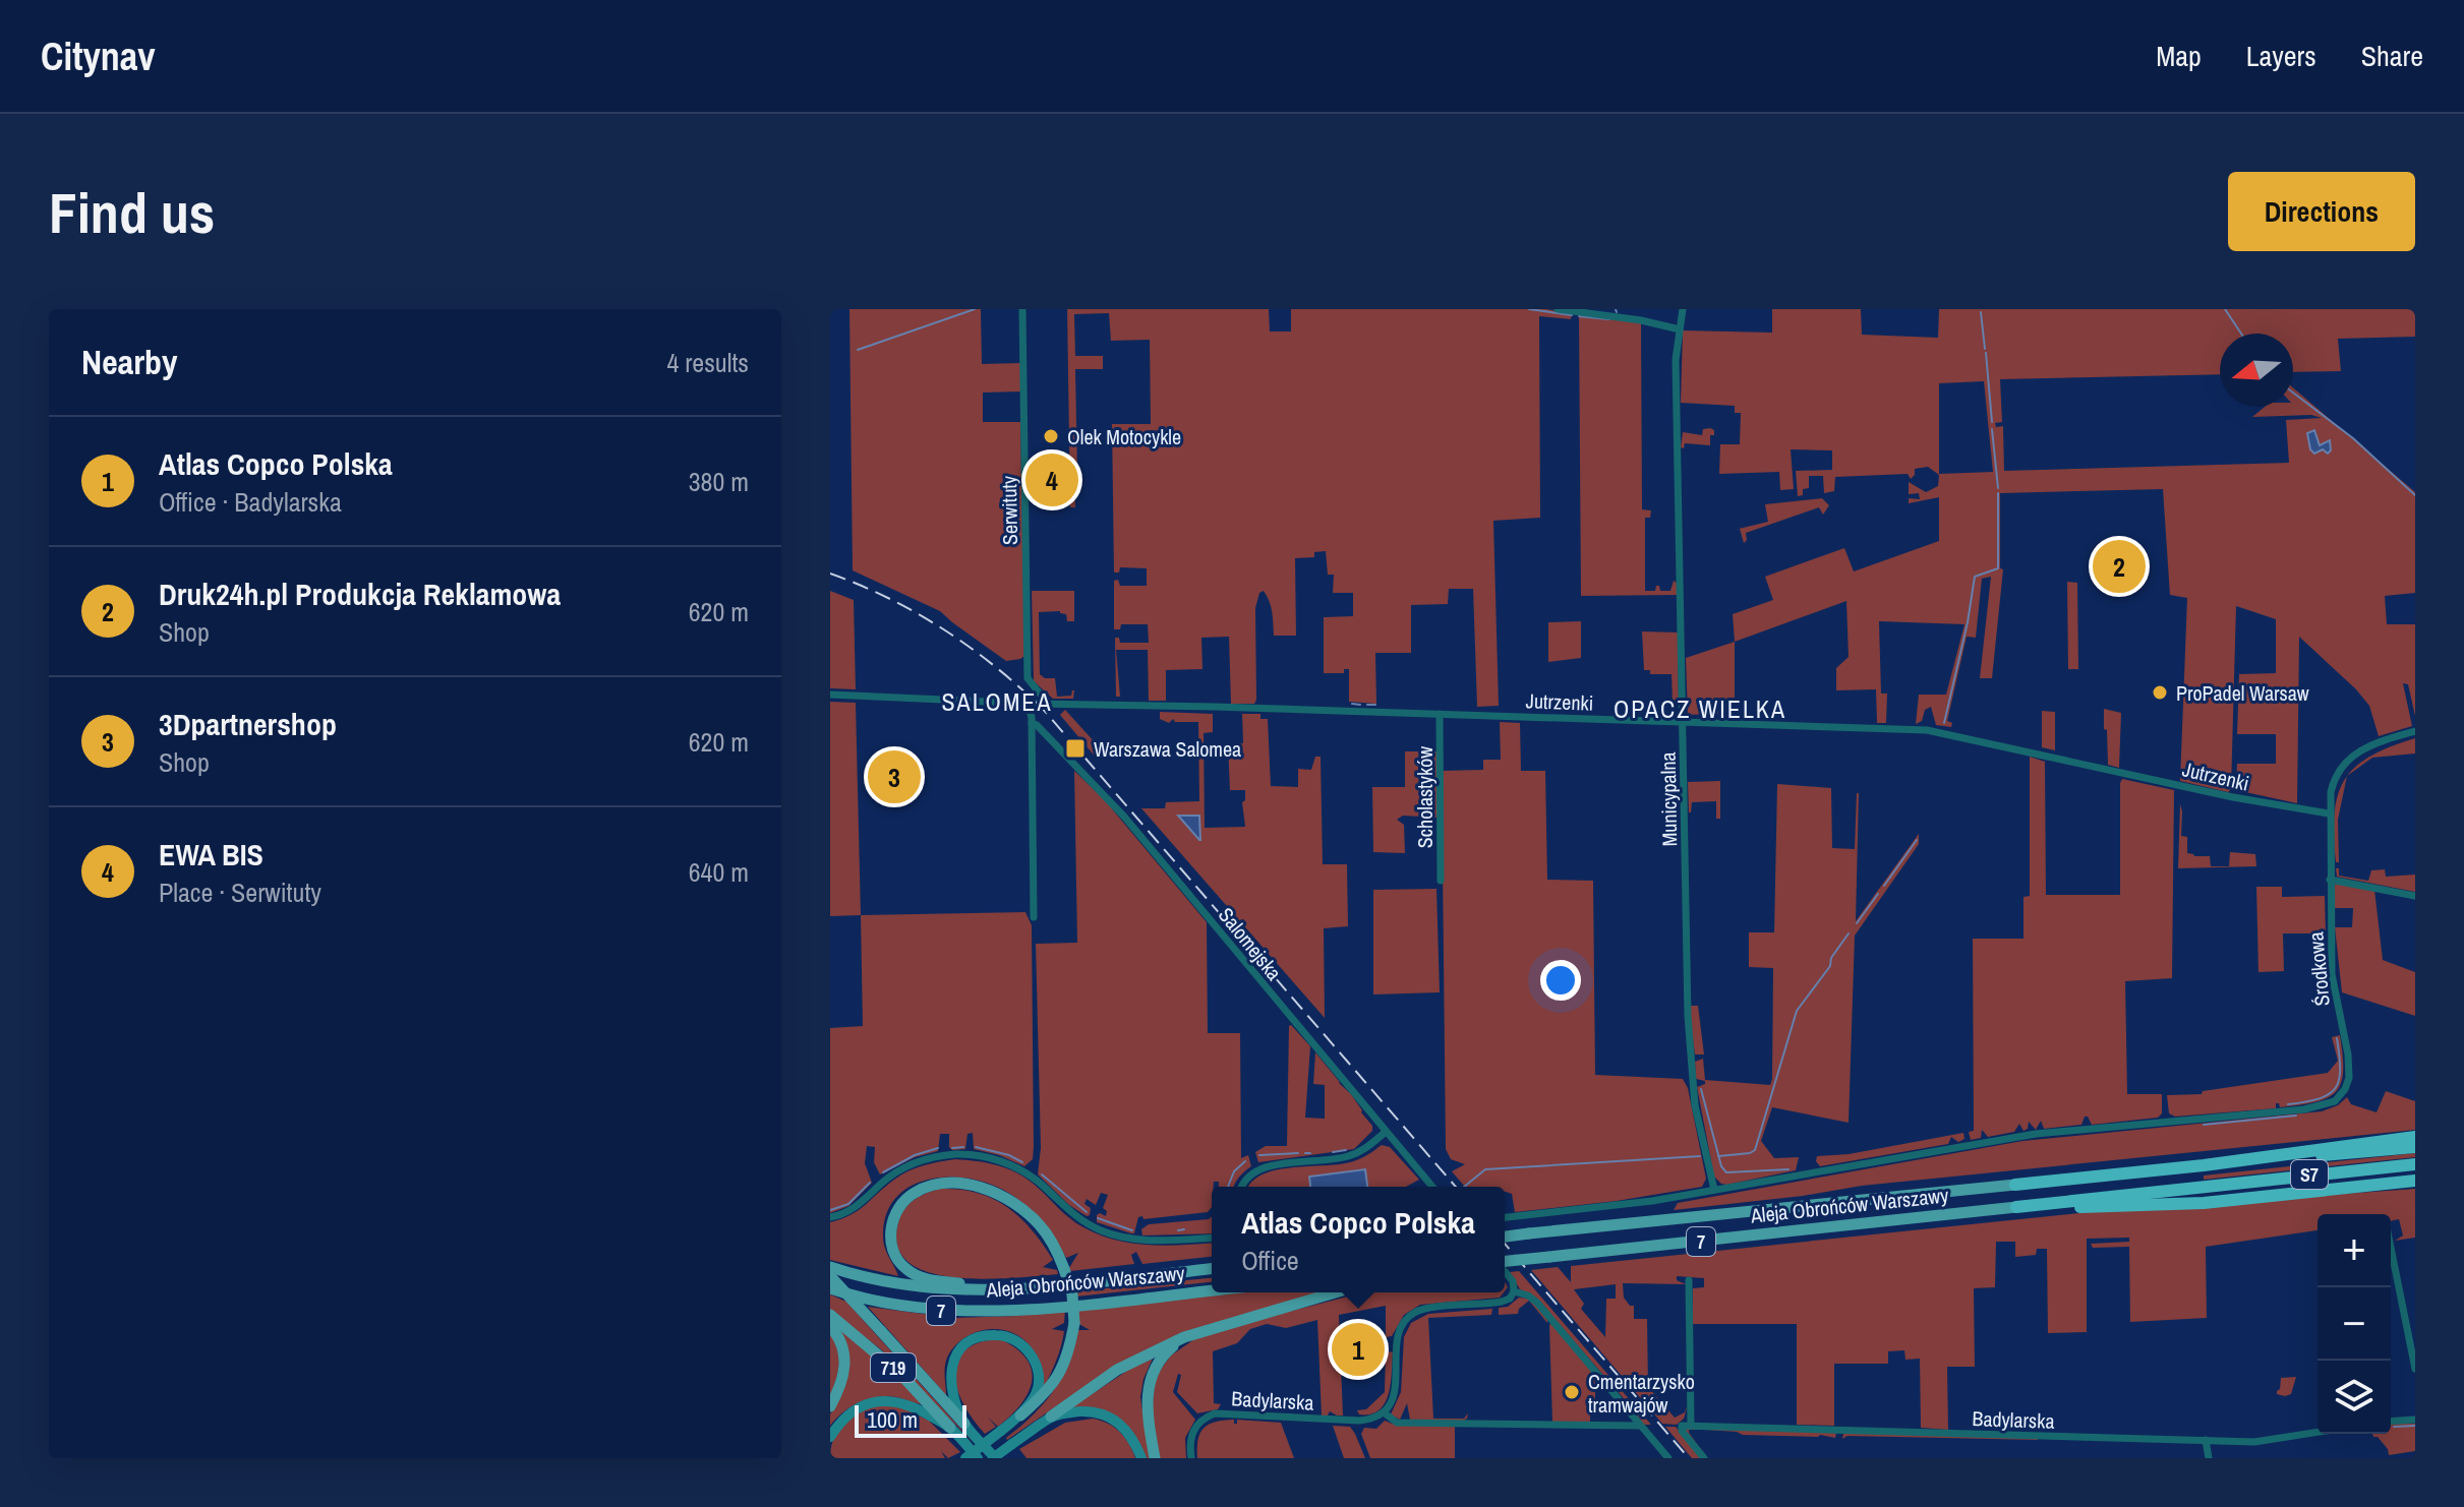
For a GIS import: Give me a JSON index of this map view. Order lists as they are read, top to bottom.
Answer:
{
  "streets": {
    "highway": ["S7", "Aleja Obrońców Warszawy"],
    "main road": ["7", "719"],
    "street": [
      "Serwituty",
      "Jutrzenki",
      "Scholastyków",
      "Municypalna",
      "Salomejska",
      "Środkowa",
      "Badylarska"
    ]
  },
  "crossings": [
    ["Serwituty", "Jutrzenki"],
    ["Jutrzenki", "Scholastyków"],
    ["Jutrzenki", "Municypalna"],
    ["Jutrzenki", "Środkowa"],
    ["Municypalna", "Środkowa"],
    ["S7", "Aleja Obrońców Warszawy"]
  ],
  "districts": ["SALOMEA", "OPACZ WIELKA"],
  "places": {
    "other": ["Olek Motocykle", "ProPadel Warsaw", "Cmentarzysko tramwajów"],
    "transit": ["Warszawa Salomea"]
  },
  "scale_bar": "100 m",
  "north": "left",
  "page": {
    "header": "Citynav",
    "nav": ["Map", "Layers", "Share"],
    "buttons": "Directions",
    "title": "Find us",
    "heading": ["Nearby", "4 results"],
    "list": [
      {
        "mark": "1",
        "name": "Atlas Copco Polska",
        "note": "Office · Badylarska",
        "value": "380 m"
      },
      {
        "mark": "2",
        "name": "Druk24h.pl Produkcja Reklamowa",
        "note": "Shop",
        "value": "620 m"
      },
      {
        "mark": "3",
        "name": "3Dpartnershop",
        "note": "Shop",
        "value": "620 m"
      },
      {
        "mark": "4",
        "name": "EWA BIS",
        "note": "Place · Serwituty",
        "value": "640 m"
      }
    ],
    "pins": [
      "4",
      "2",
      "3",
      "1"
    ],
    "popup": ["Atlas Copco Polska", "Office"],
    "map_buttons": ["+", "−"],
    "scale": "100 m"
  }
}
